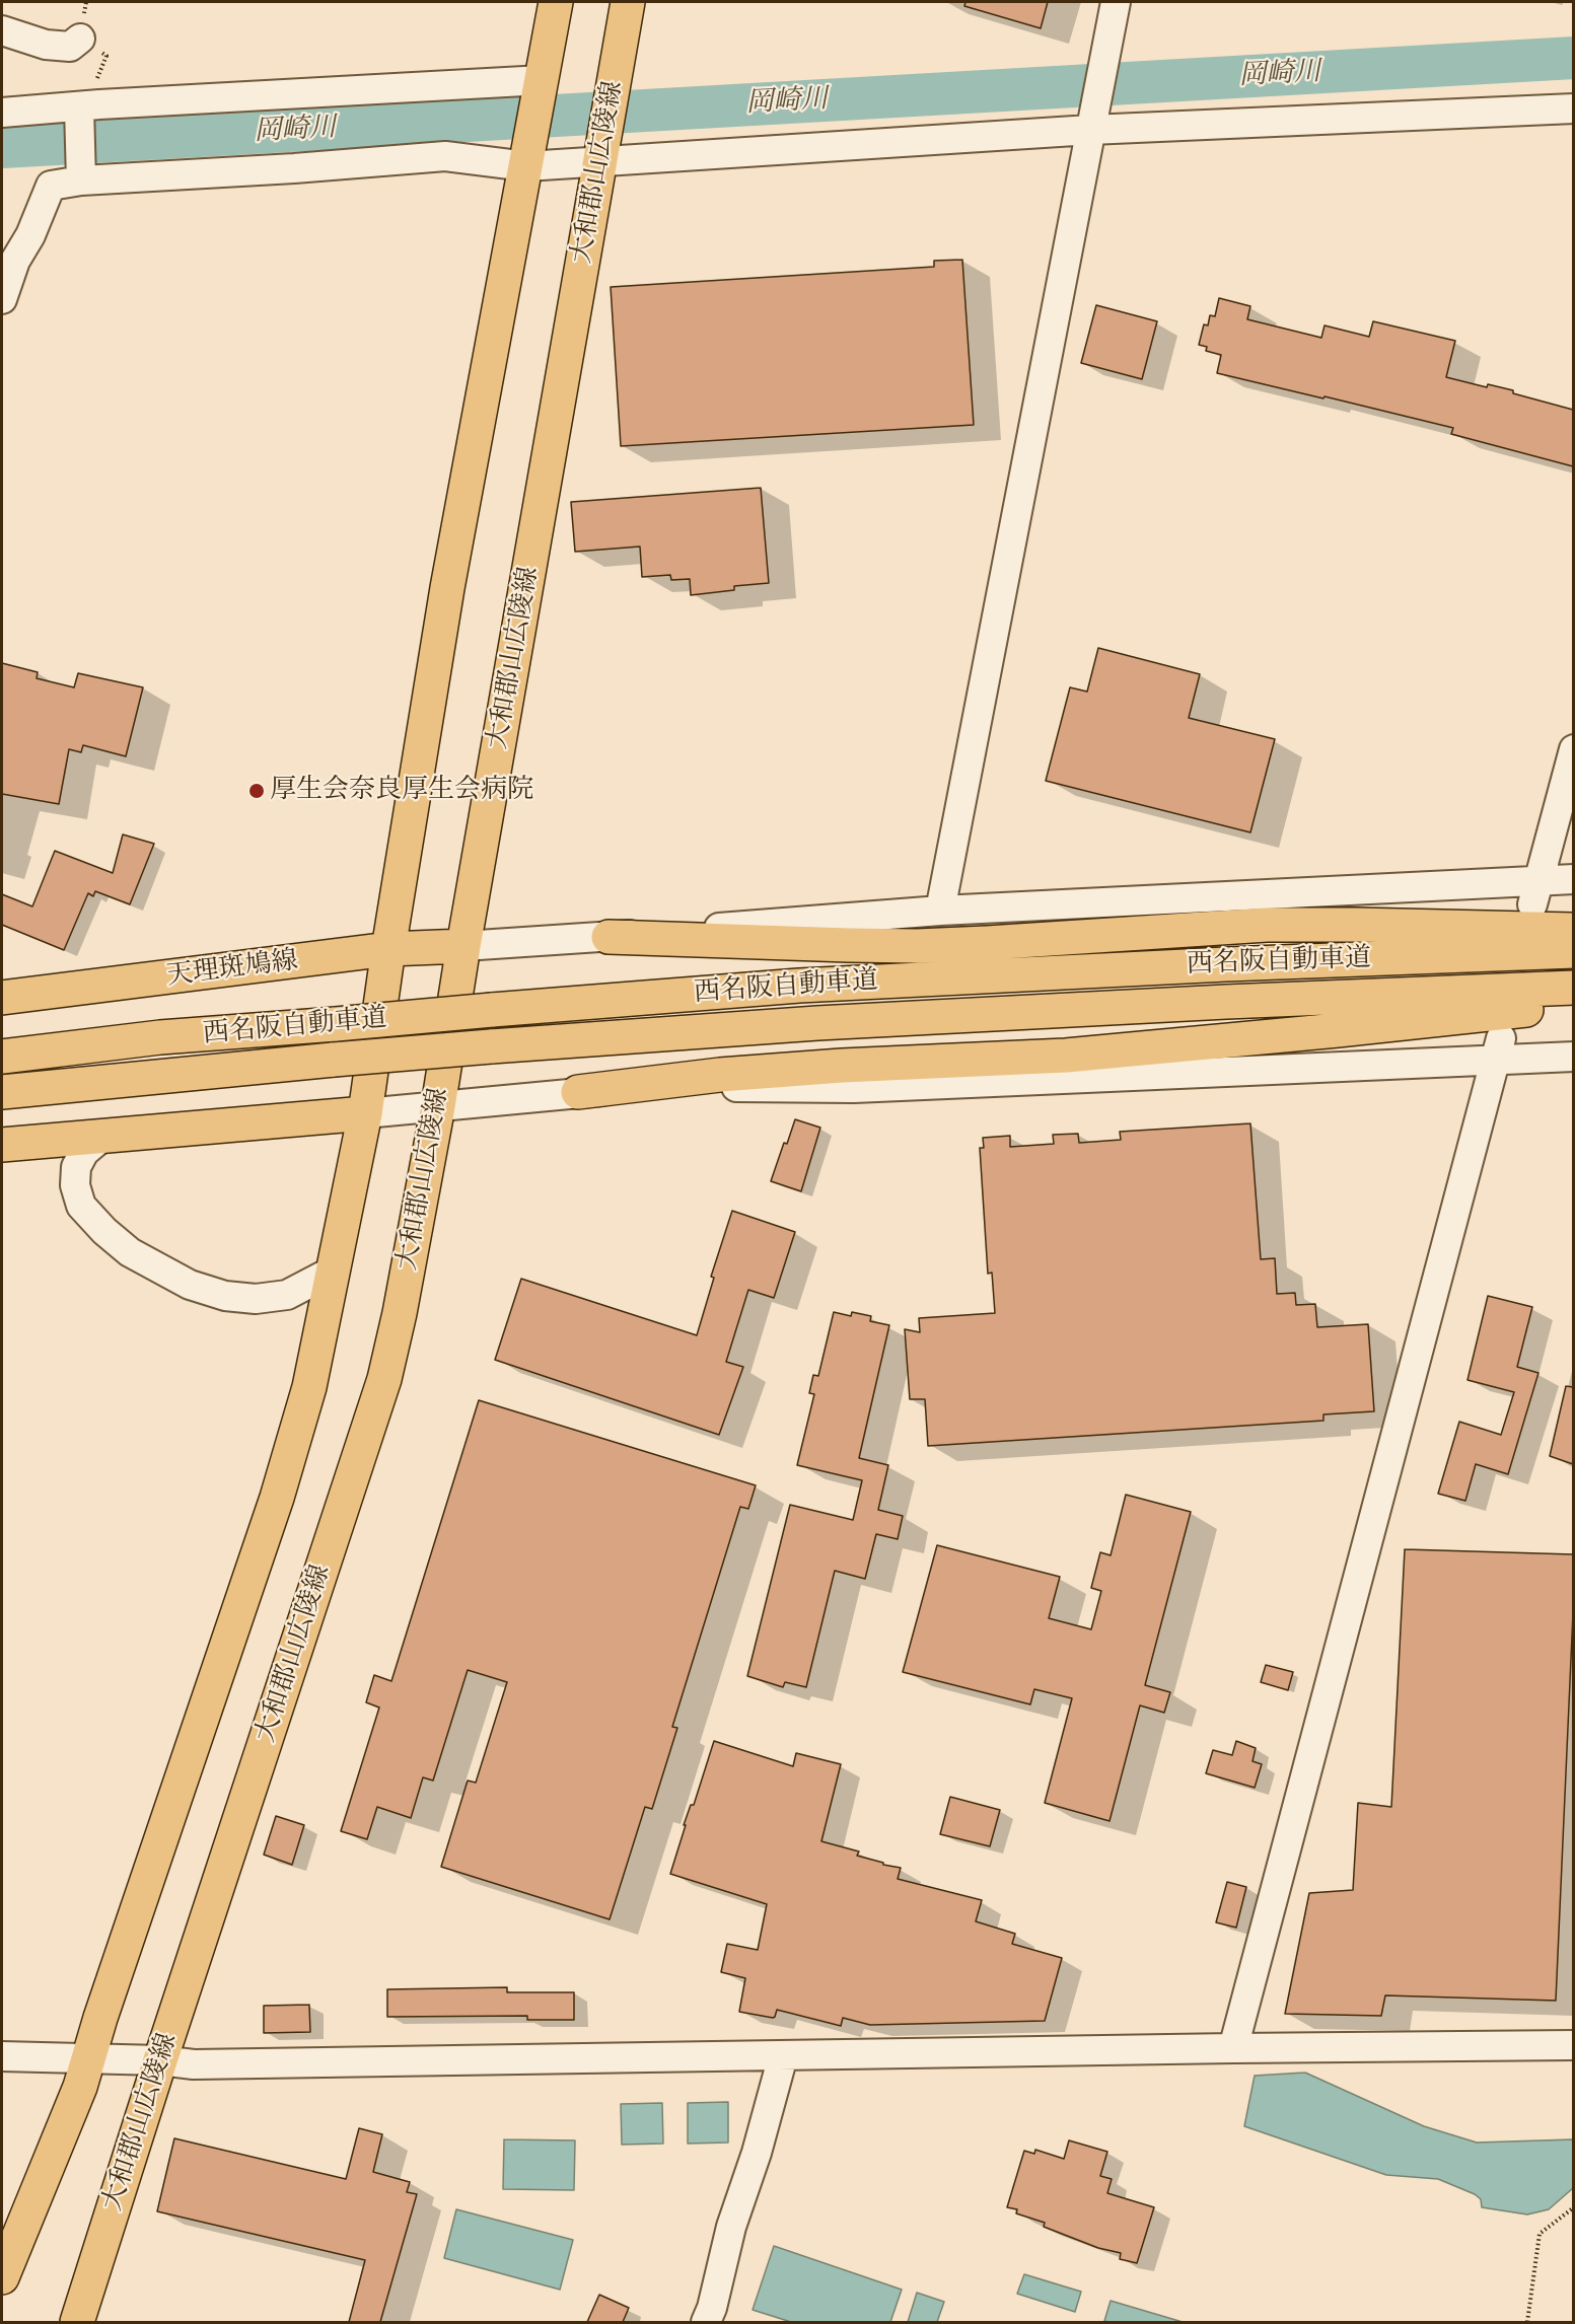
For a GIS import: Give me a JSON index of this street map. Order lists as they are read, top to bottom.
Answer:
{
  "streets": {
    "main road": ["大和郡山広陵線", "西名阪自動車道", "天理斑鳩線"]
  },
  "crossings": [
    ["大和郡山広陵線", "天理斑鳩線"]
  ],
  "water": ["岡崎川"],
  "places": ["厚生会奈良厚生会病院"]
}
